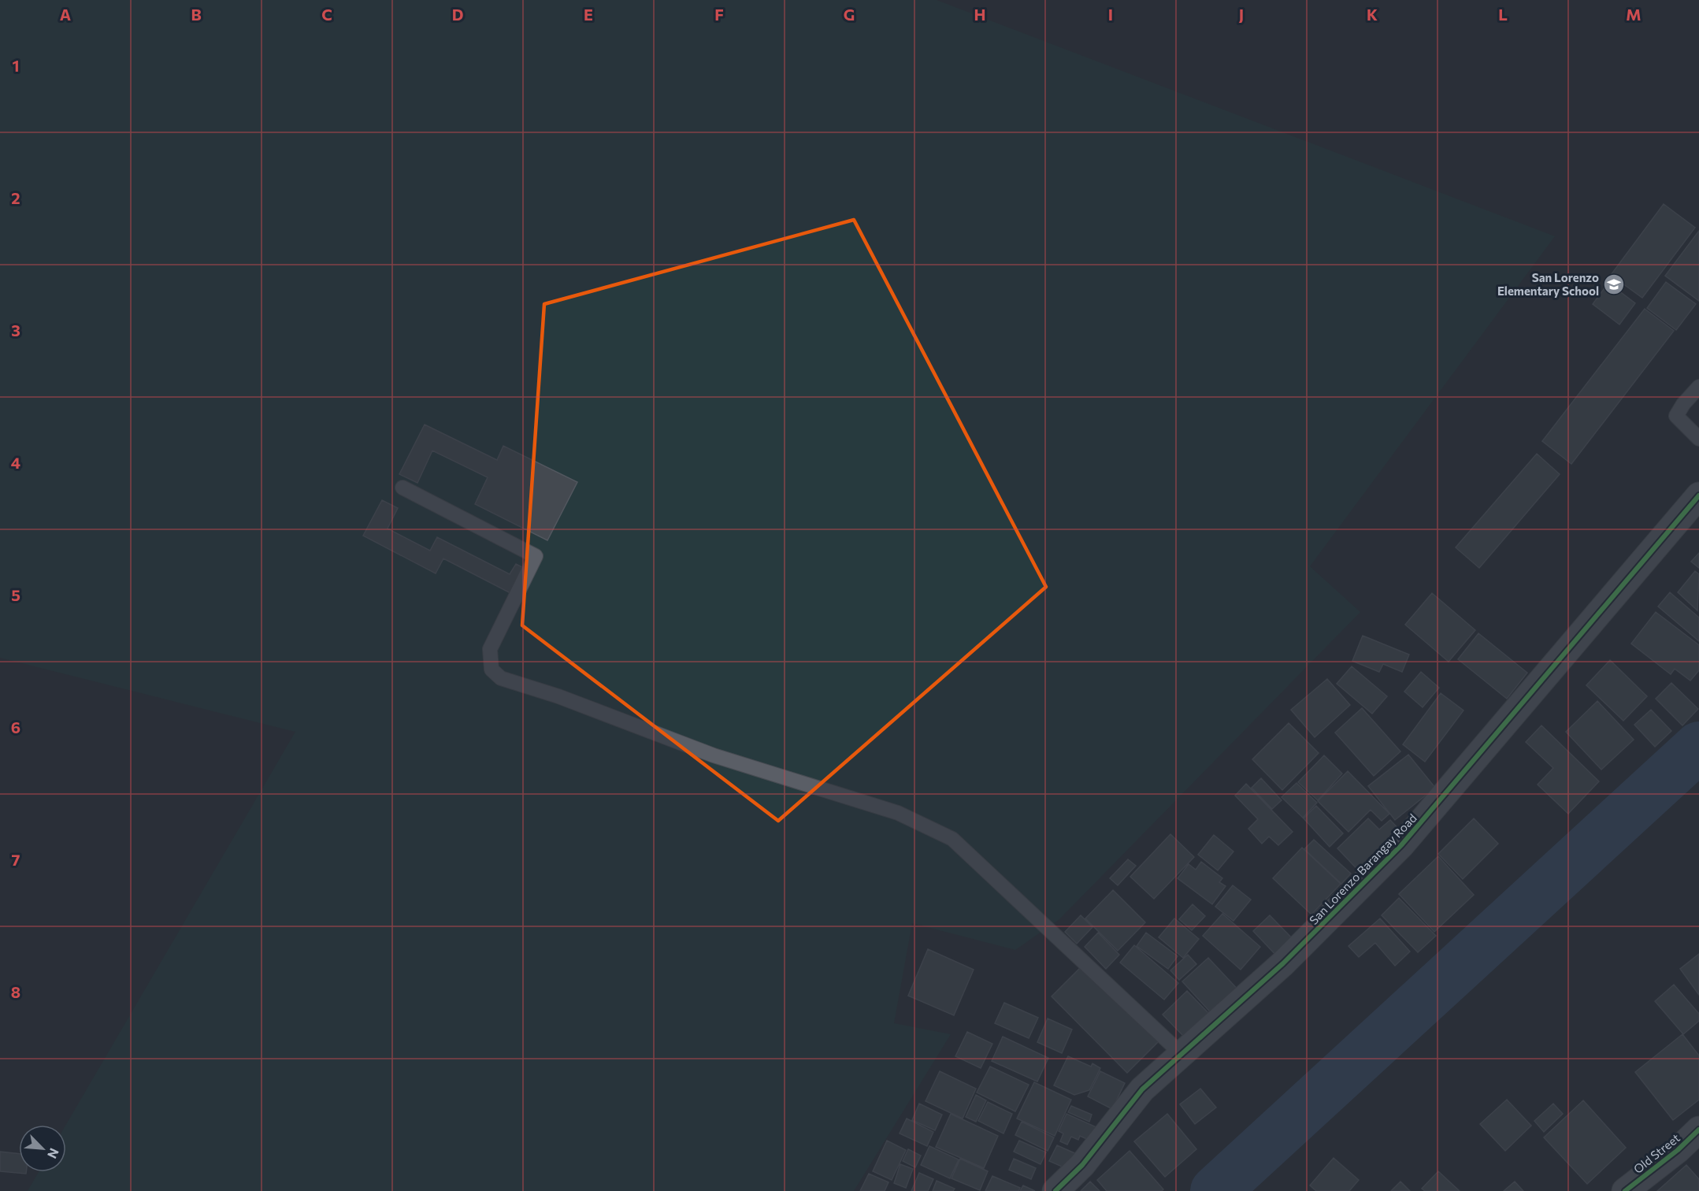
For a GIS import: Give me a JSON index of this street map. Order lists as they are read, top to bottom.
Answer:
{
  "streets": {
    "street": ["San Lorenzo Barangay Road", "Old Street"]
  },
  "places": {
    "school or university": ["San Lorenzo Elementary School"]
  },
  "north": "bottom right",
  "grid": {
    "columns": [
      "A",
      "B",
      "C",
      "D",
      "E",
      "F",
      "G",
      "H",
      "I",
      "J",
      "K",
      "L",
      "M"
    ],
    "rows": [
      "1",
      "2",
      "3",
      "4",
      "5",
      "6",
      "7",
      "8"
    ]
  }
}
